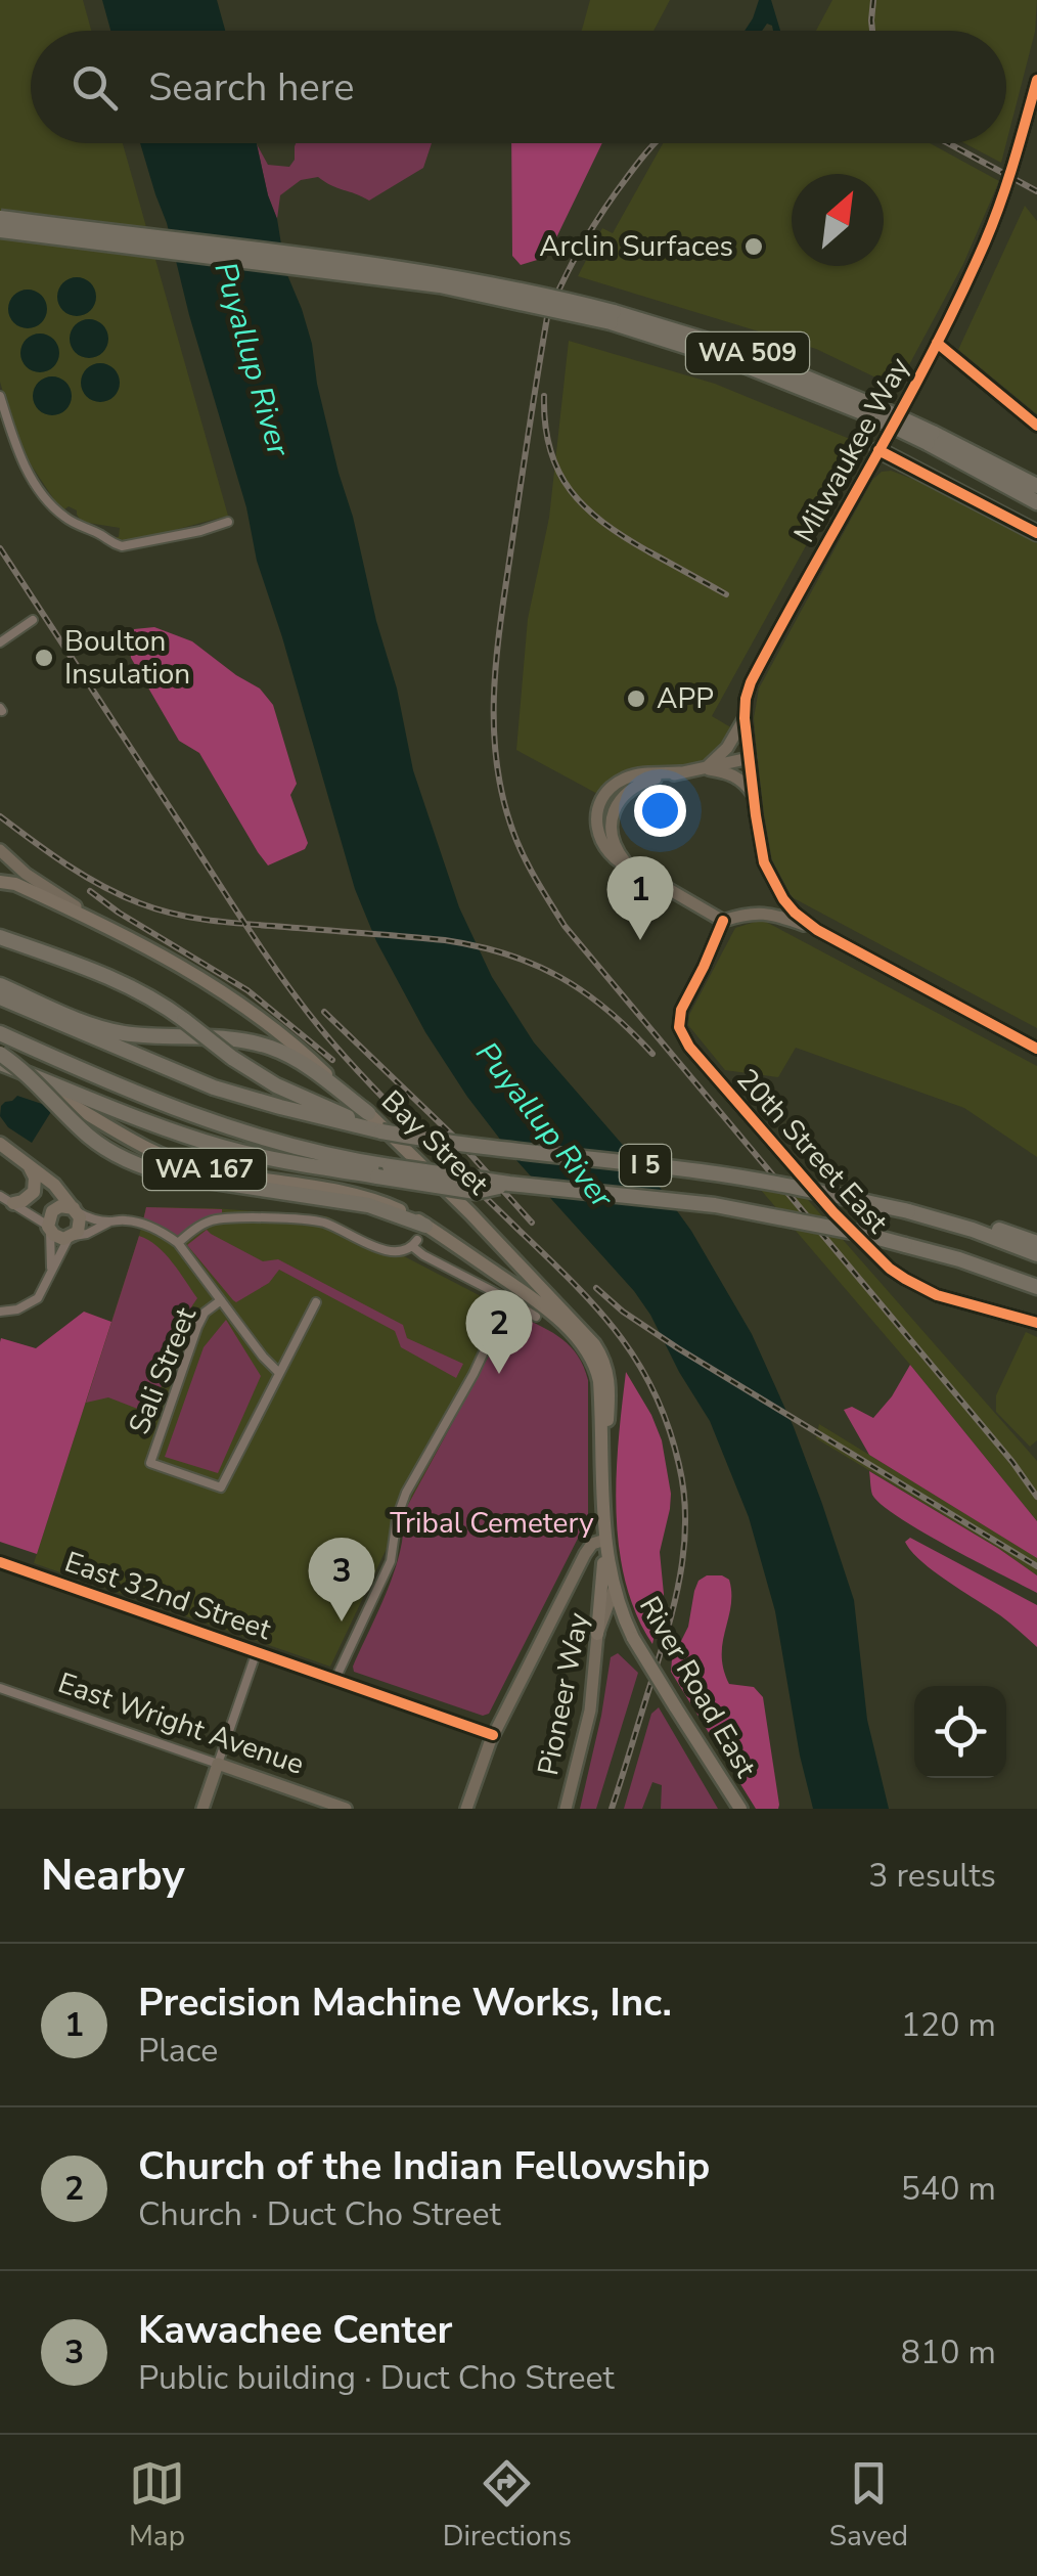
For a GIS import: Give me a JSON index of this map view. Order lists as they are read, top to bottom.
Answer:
{
  "streets": {
    "highway": ["WA 509", "I 5"],
    "main road": ["Bay Street", "WA 167", "River Road East"],
    "street": [
      "Milwaukee Way",
      "20th Street East",
      "Sali Street",
      "East 32nd Street",
      "Pioneer Way",
      "East Wright Avenue"
    ]
  },
  "crossings": [
    ["Bay Street", "WA 167"],
    ["Bay Street", "River Road East"],
    ["River Road East", "Pioneer Way"]
  ],
  "water": ["Puyallup River"],
  "parks": ["Tribal Cemetery"],
  "places": ["Arclin Surfaces", "Boulton Insulation", "APP"],
  "north": "top right",
  "page": {
    "search": "Search here",
    "pins": ["1", "2", "3"],
    "heading": ["Nearby", "3 results"],
    "list": [
      {
        "mark": "1",
        "name": "Precision Machine Works, Inc.",
        "note": "Place",
        "value": "120 m"
      },
      {
        "mark": "2",
        "name": "Church of the Indian Fellowship",
        "note": "Church · Duct Cho Street",
        "value": "540 m"
      },
      {
        "mark": "3",
        "name": "Kawachee Center",
        "note": "Public building · Duct Cho Street",
        "value": "810 m"
      }
    ],
    "nav": ["Map", "Directions", "Saved"]
  }
}
